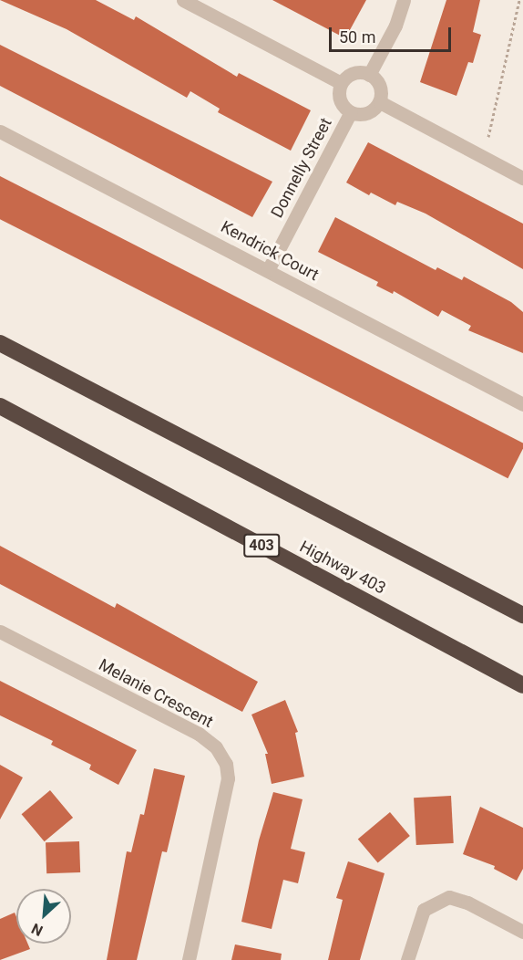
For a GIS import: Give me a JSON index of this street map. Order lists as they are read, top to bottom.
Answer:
{
  "streets": {
    "highway": ["403", "Highway 403"],
    "street": ["Donnelly Street", "Kendrick Court", "Melanie Crescent"]
  },
  "crossings": [
    ["Donnelly Street", "Kendrick Court"]
  ],
  "scale_bar": "50 m",
  "north": "bottom left"
}
